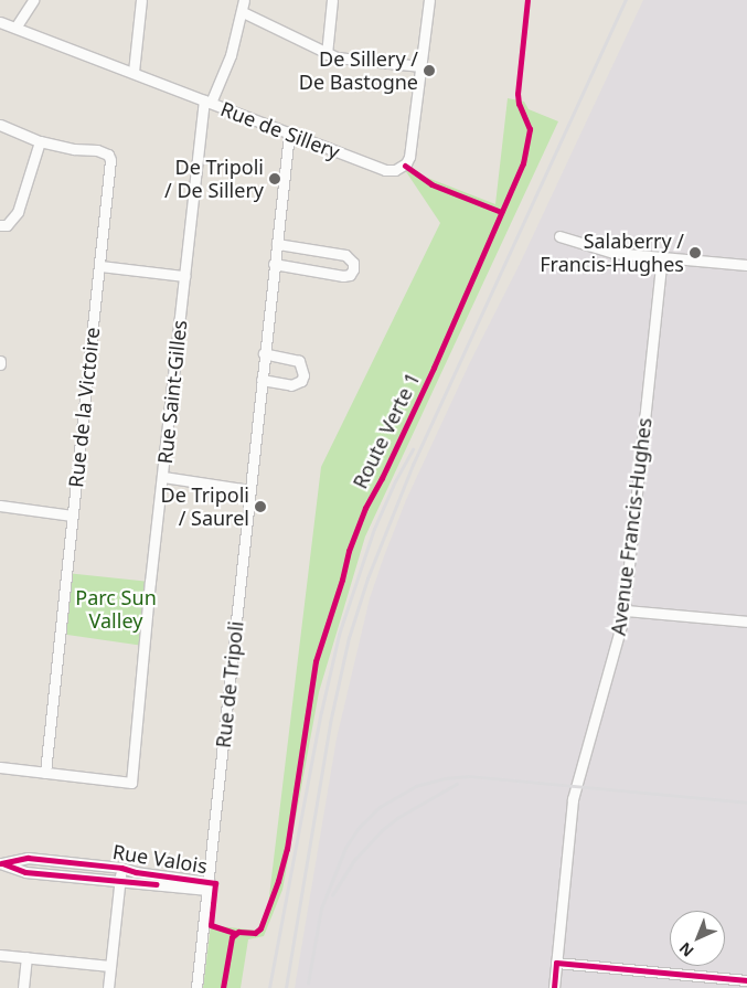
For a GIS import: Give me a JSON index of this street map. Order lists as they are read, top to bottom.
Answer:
{
  "streets": {
    "street": [
      "Rue de Sillery",
      "Rue Saint-Gilles",
      "Rue de la Victoire",
      "Avenue Francis-Hughes",
      "Rue de Tripoli",
      "Rue Valois"
    ],
    "cycle path": ["Route Verte 1"]
  },
  "crossings": [
    ["Rue de Sillery", "Rue Saint-Gilles"],
    ["Rue de Sillery", "Rue de Tripoli"],
    ["Rue Saint-Gilles", "Rue de la Victoire"],
    ["Rue de Tripoli", "Rue Valois"]
  ],
  "parks": ["Parc Sun Valley"],
  "places": [
    "De Sillery / De Bastogne",
    "De Tripoli / De Sillery",
    "Salaberry / Francis-Hughes",
    "De Tripoli / Saurel"
  ],
  "north": "bottom left"
}
